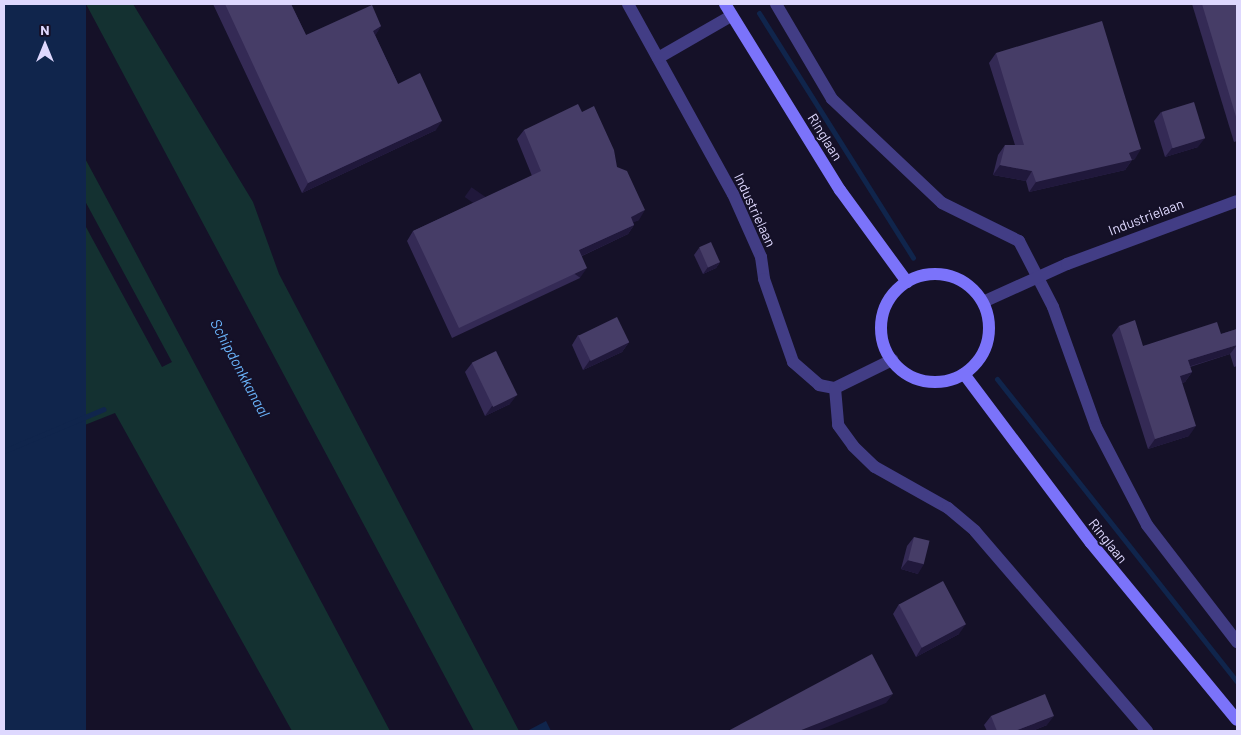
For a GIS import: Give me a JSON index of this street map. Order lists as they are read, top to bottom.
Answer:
{
  "streets": {
    "main road": ["Ringlaan"],
    "street": ["Industrielaan"]
  },
  "crossings": [
    ["Ringlaan", "Industrielaan"]
  ],
  "water": ["Schipdonkkanaal"],
  "north": "top"
}
